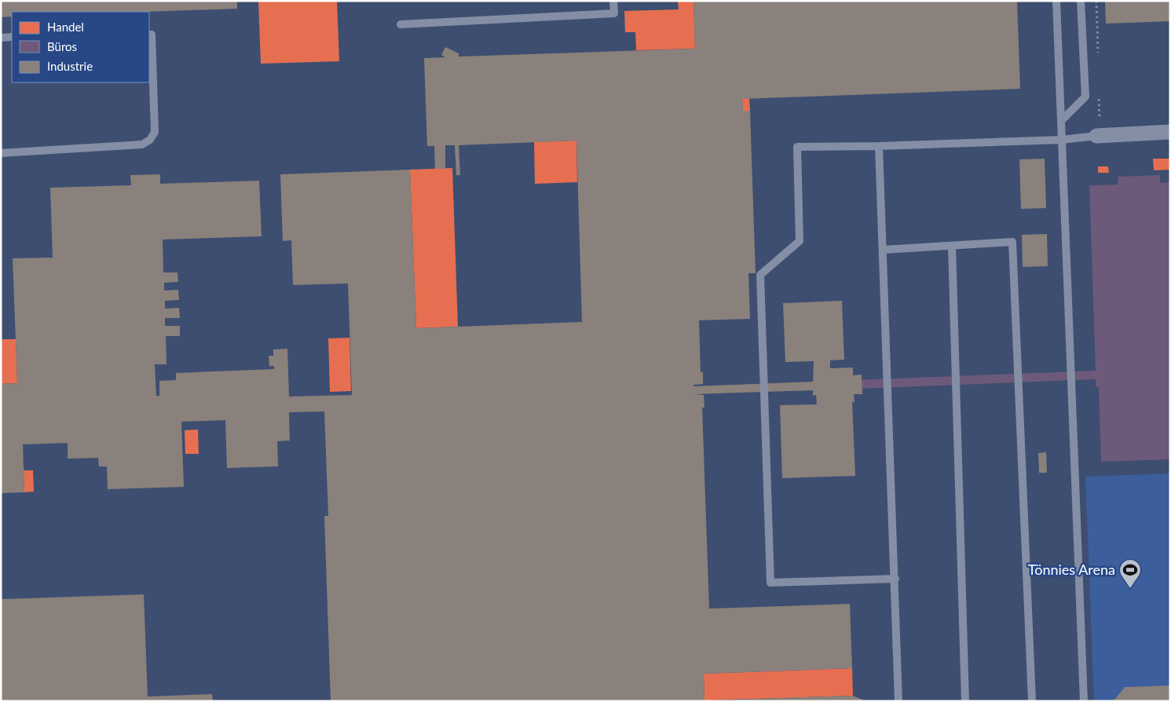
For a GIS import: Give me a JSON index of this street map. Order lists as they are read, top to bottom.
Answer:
{
  "places": {
    "sports": ["Tönnies Arena"]
  },
  "legend": ["Handel", "Büros", "Industrie"]
}
